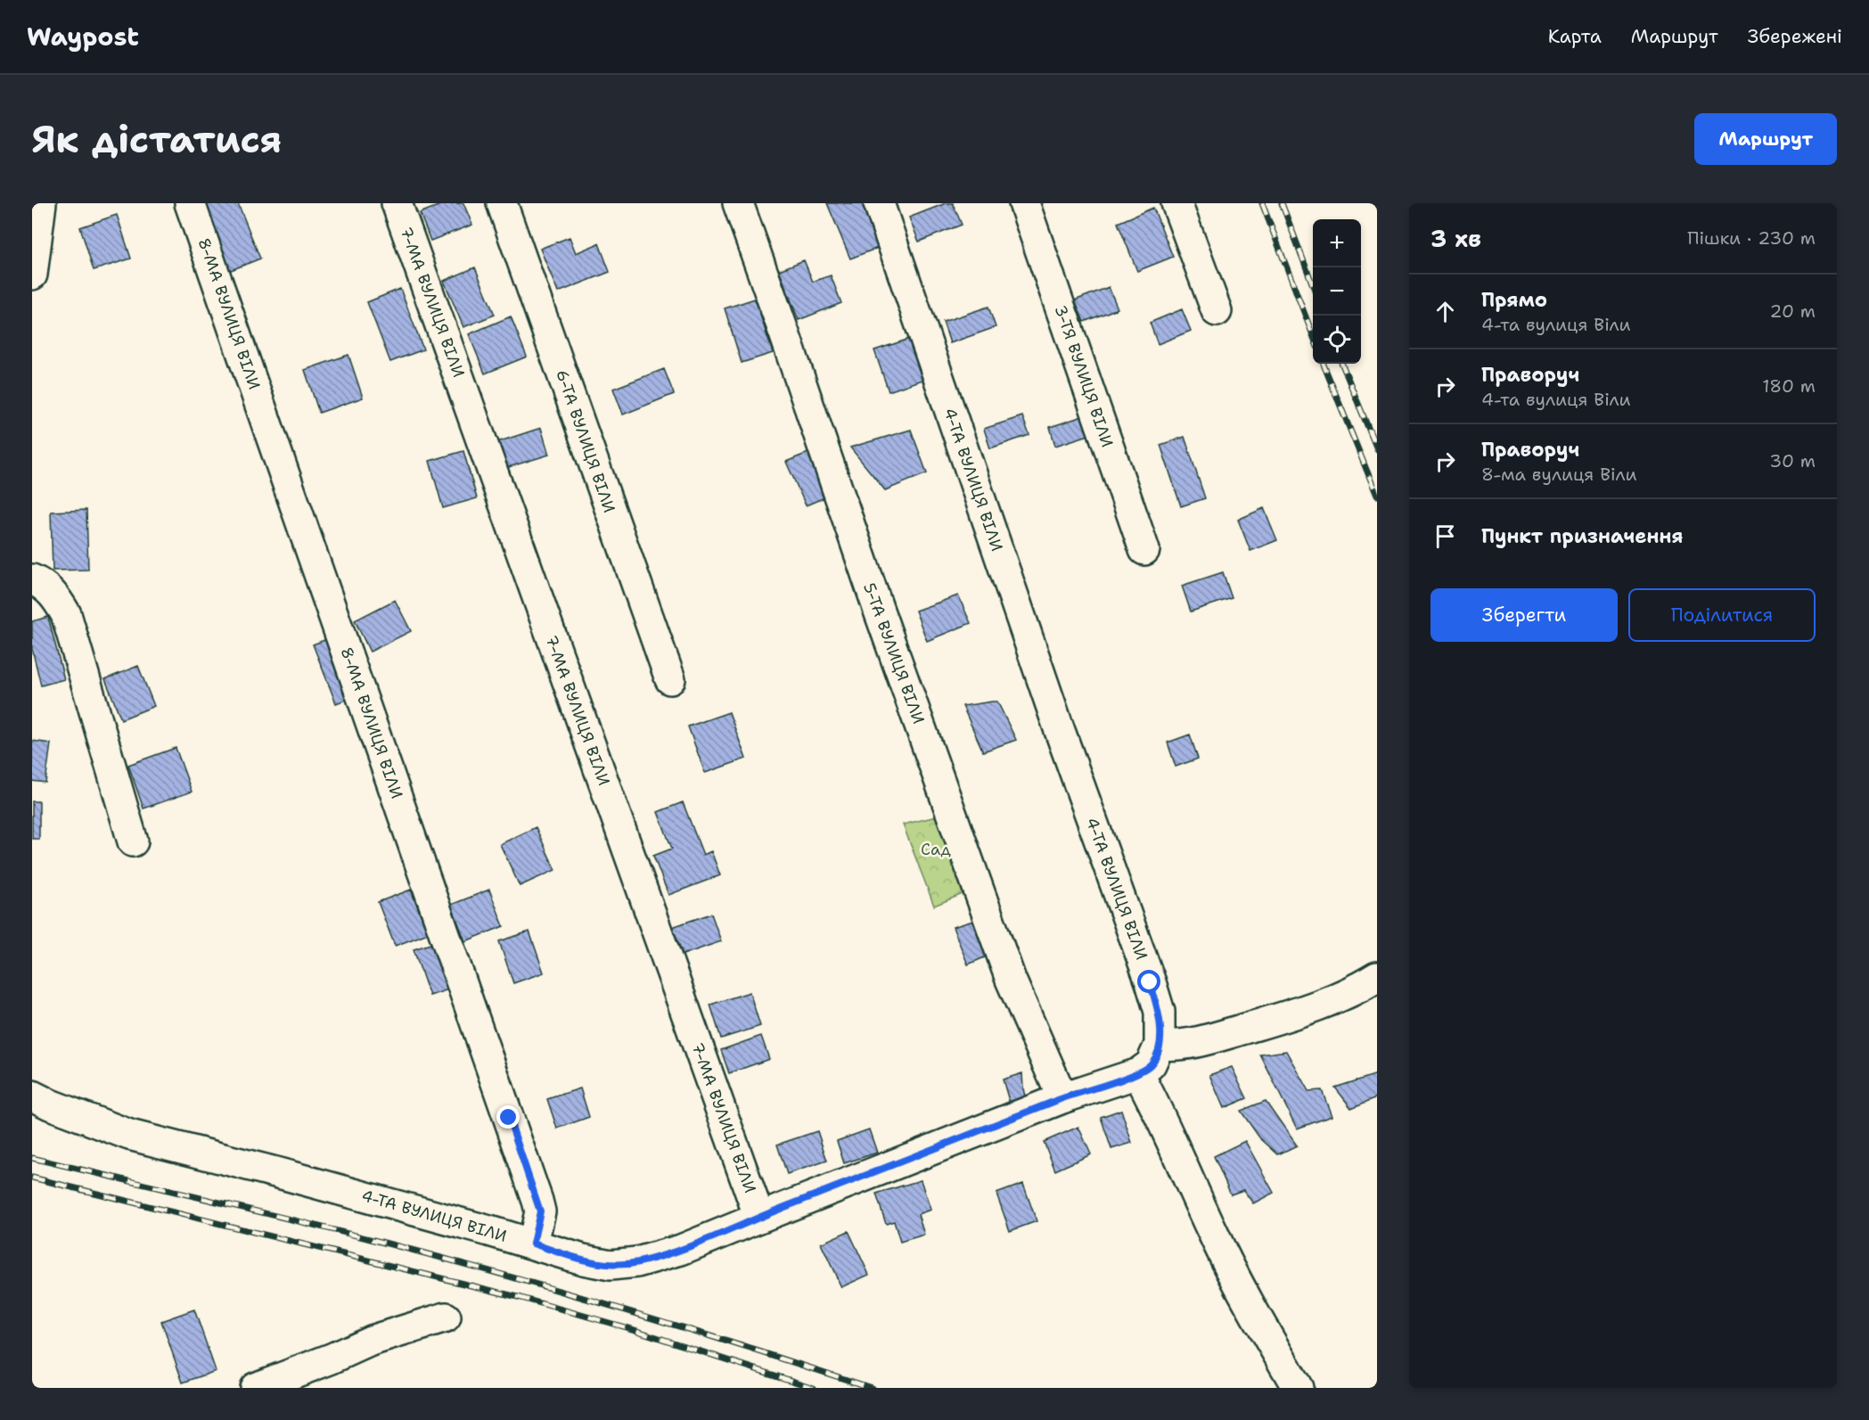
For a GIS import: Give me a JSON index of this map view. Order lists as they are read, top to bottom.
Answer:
{
  "streets": {
    "street": [
      "7-МА ВУЛИЦЯ ВІЛИ",
      "8-МА ВУЛИЦЯ ВІЛИ",
      "3-ТЯ ВУЛИЦЯ ВІЛИ",
      "6-ТА ВУЛИЦЯ ВІЛИ",
      "4-ТА ВУЛИЦЯ ВІЛИ",
      "5-ТА ВУЛИЦЯ ВІЛИ"
    ]
  },
  "crossings": [
    ["7-МА ВУЛИЦЯ ВІЛИ", "4-ТА ВУЛИЦЯ ВІЛИ"],
    ["8-МА ВУЛИЦЯ ВІЛИ", "4-ТА ВУЛИЦЯ ВІЛИ"],
    ["4-ТА ВУЛИЦЯ ВІЛИ", "5-ТА ВУЛИЦЯ ВІЛИ"]
  ],
  "parks": ["Сад"],
  "page": {
    "header": "Waypost",
    "nav": ["Карта", "Маршрут", "Збережені"],
    "buttons": [
      "Маршрут",
      ["Зберегти", "Поділитися"]
    ],
    "title": "Як дістатися",
    "heading": ["3 хв", "Пішки · 230 m"],
    "map_buttons": ["+", "−"],
    "list": [
      ["Прямо", "4-та вулиця Віли", "20 m"],
      ["Праворуч", "4-та вулиця Віли", "180 m"],
      ["Праворуч", "8-ма вулиця Віли", "30 m"],
      "Пункт призначення"
    ]
  }
}
